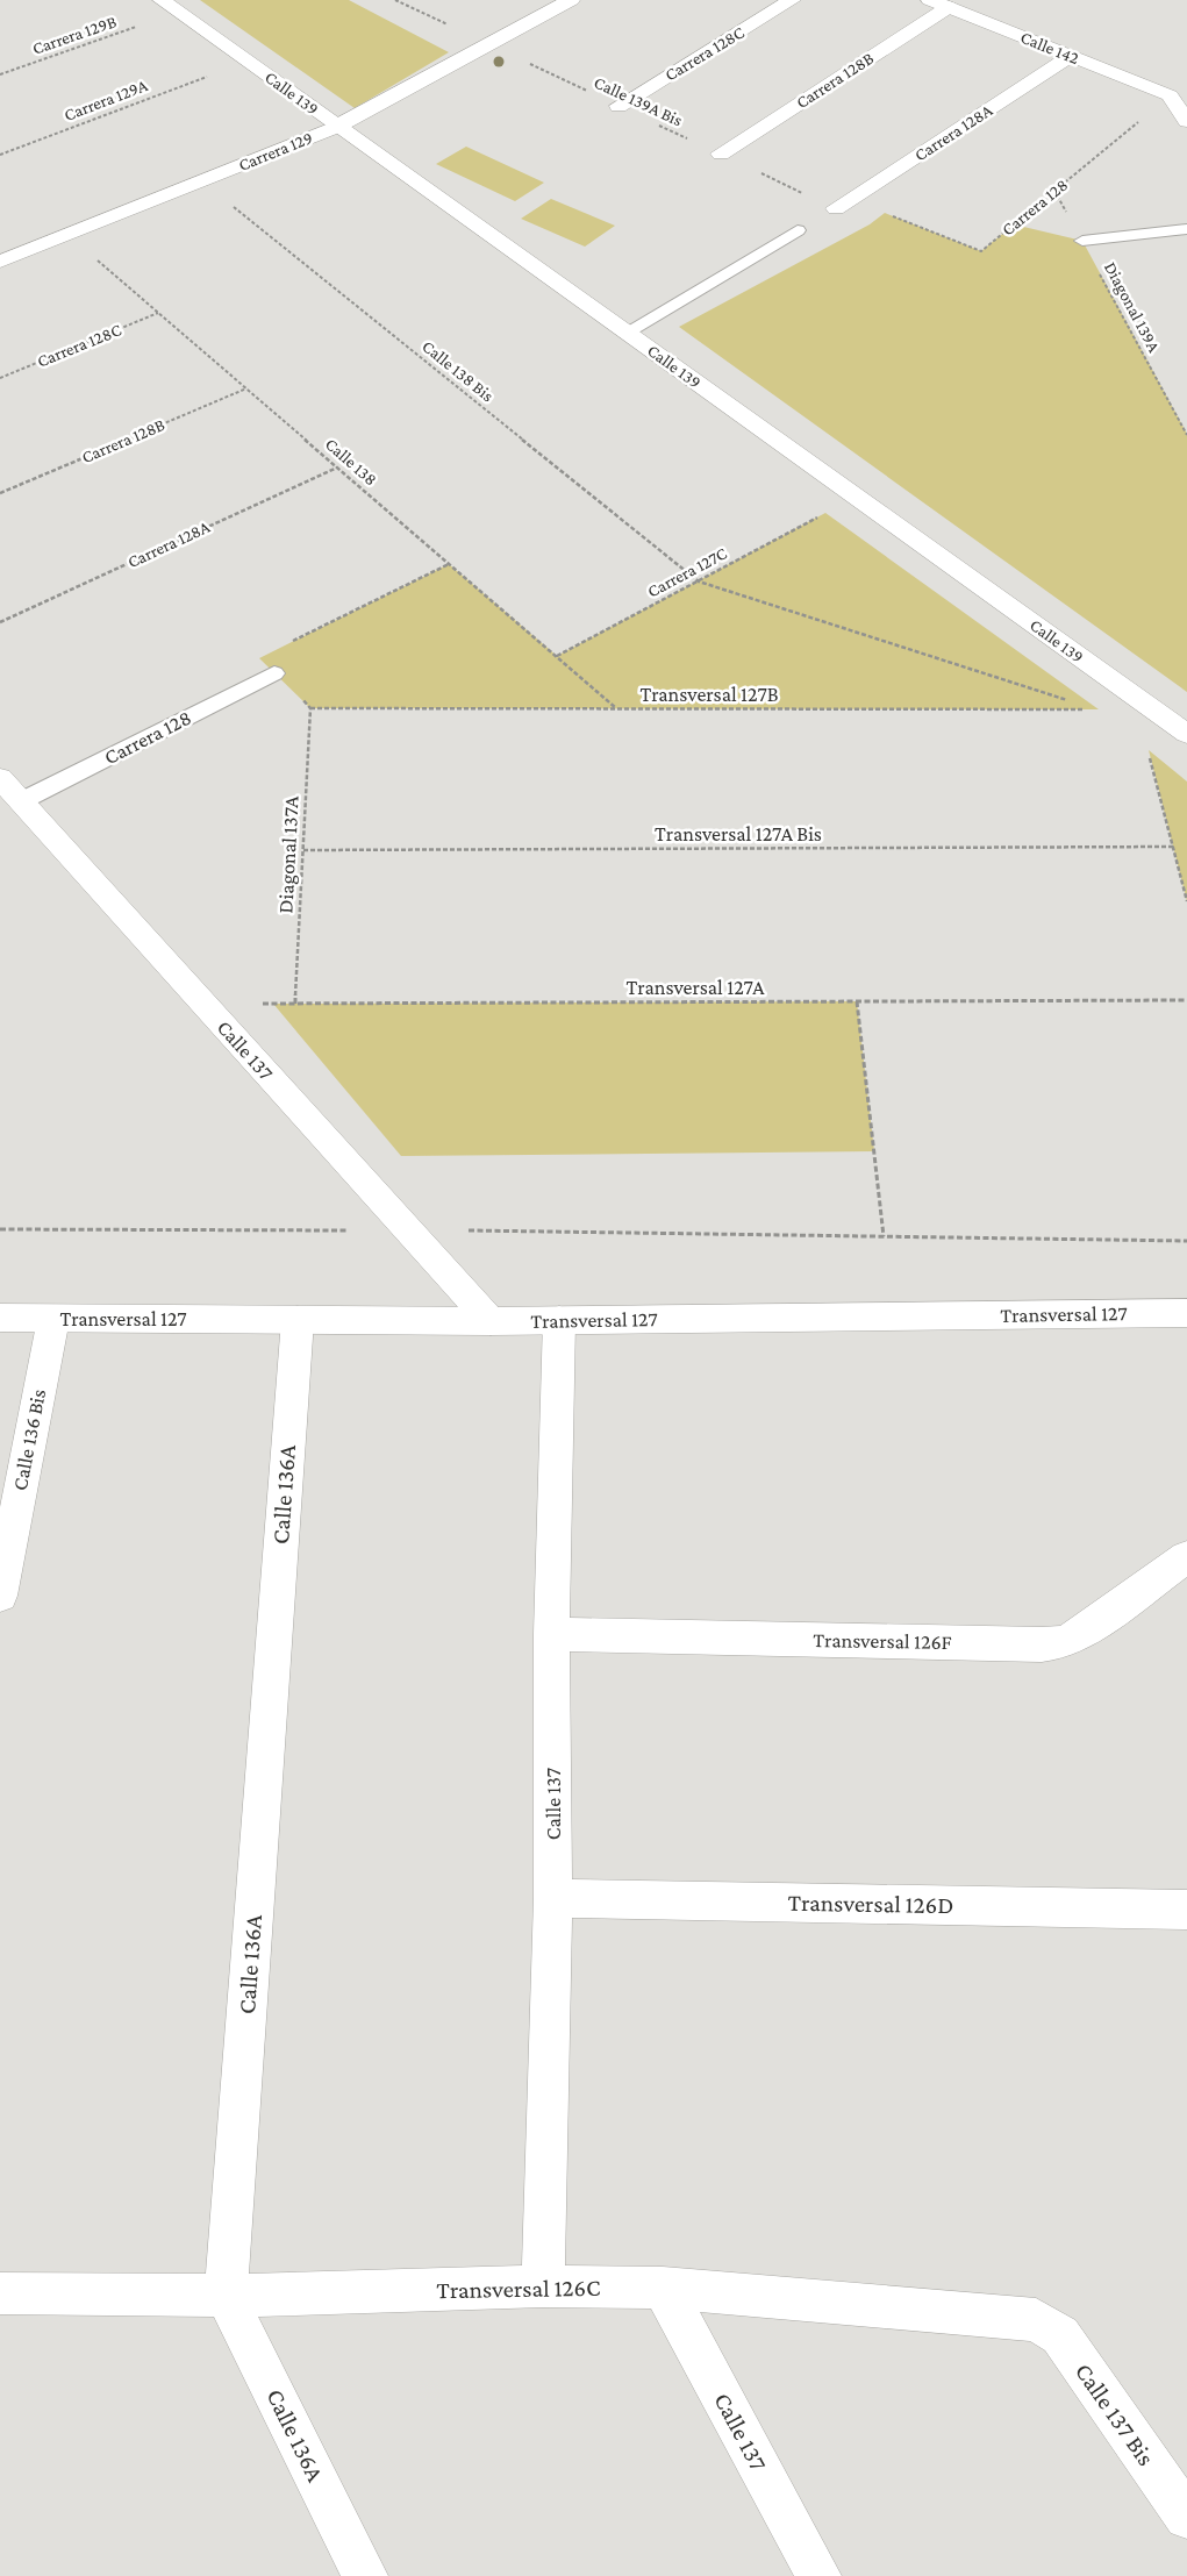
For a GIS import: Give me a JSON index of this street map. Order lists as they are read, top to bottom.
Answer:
{
  "streets": {
    "street": [
      "Calle 142",
      "Carrera 128C",
      "Carrera 128B",
      "Calle 139",
      "Carrera 128A",
      "Carrera 129",
      "Calle 137",
      "Transversal 127",
      "Calle 136 Bis",
      "Calle 136A",
      "Transversal 126F",
      "Transversal 126D",
      "Transversal 126C",
      "Calle 137 Bis"
    ],
    "lane": ["Carrera 128"],
    "path": [
      "Carrera 129B",
      "Carrera 129A",
      "Calle 139A Bis",
      "Diagonal 139A",
      "Calle 138 Bis",
      "Calle 138",
      "Carrera 127C",
      "Transversal 127B",
      "Transversal 127A Bis",
      "Diagonal 137A",
      "Transversal 127A"
    ]
  },
  "crossings": [
    ["Calle 142", "Carrera 128B"],
    ["Calle 142", "Carrera 128A"],
    ["Calle 142", "Carrera 128"],
    ["Carrera 128C", "Calle 139A Bis"],
    ["Carrera 128C", "Calle 138"],
    ["Carrera 128B", "Calle 139A Bis"],
    ["Carrera 128B", "Calle 138"],
    ["Calle 139", "Carrera 129"],
    ["Calle 139A Bis", "Carrera 128A"],
    ["Calle 139A Bis", "Carrera 129"],
    ["Calle 139A Bis", "Carrera 128"],
    ["Carrera 128A", "Calle 138"],
    ["Carrera 129", "Calle 138 Bis"],
    ["Carrera 129", "Calle 138"],
    ["Carrera 128", "Diagonal 139A"],
    ["Carrera 128", "Calle 137"],
    ["Calle 138 Bis", "Carrera 127C"],
    ["Calle 138 Bis", "Transversal 127B"],
    ["Calle 138", "Carrera 127C"],
    ["Calle 138", "Transversal 127B"],
    ["Carrera 127C", "Transversal 127B"],
    ["Transversal 127B", "Diagonal 137A"],
    ["Transversal 127A Bis", "Diagonal 137A"],
    ["Diagonal 137A", "Transversal 127A"],
    ["Transversal 127A", "Calle 137"],
    ["Calle 137", "Transversal 127"],
    ["Calle 137", "Transversal 126F"],
    ["Calle 137", "Transversal 126D"],
    ["Calle 137", "Transversal 126C"],
    ["Transversal 127", "Calle 136 Bis"],
    ["Transversal 127", "Calle 136A"],
    ["Calle 136A", "Transversal 126C"],
    ["Transversal 126C", "Calle 137 Bis"]
  ]
}
